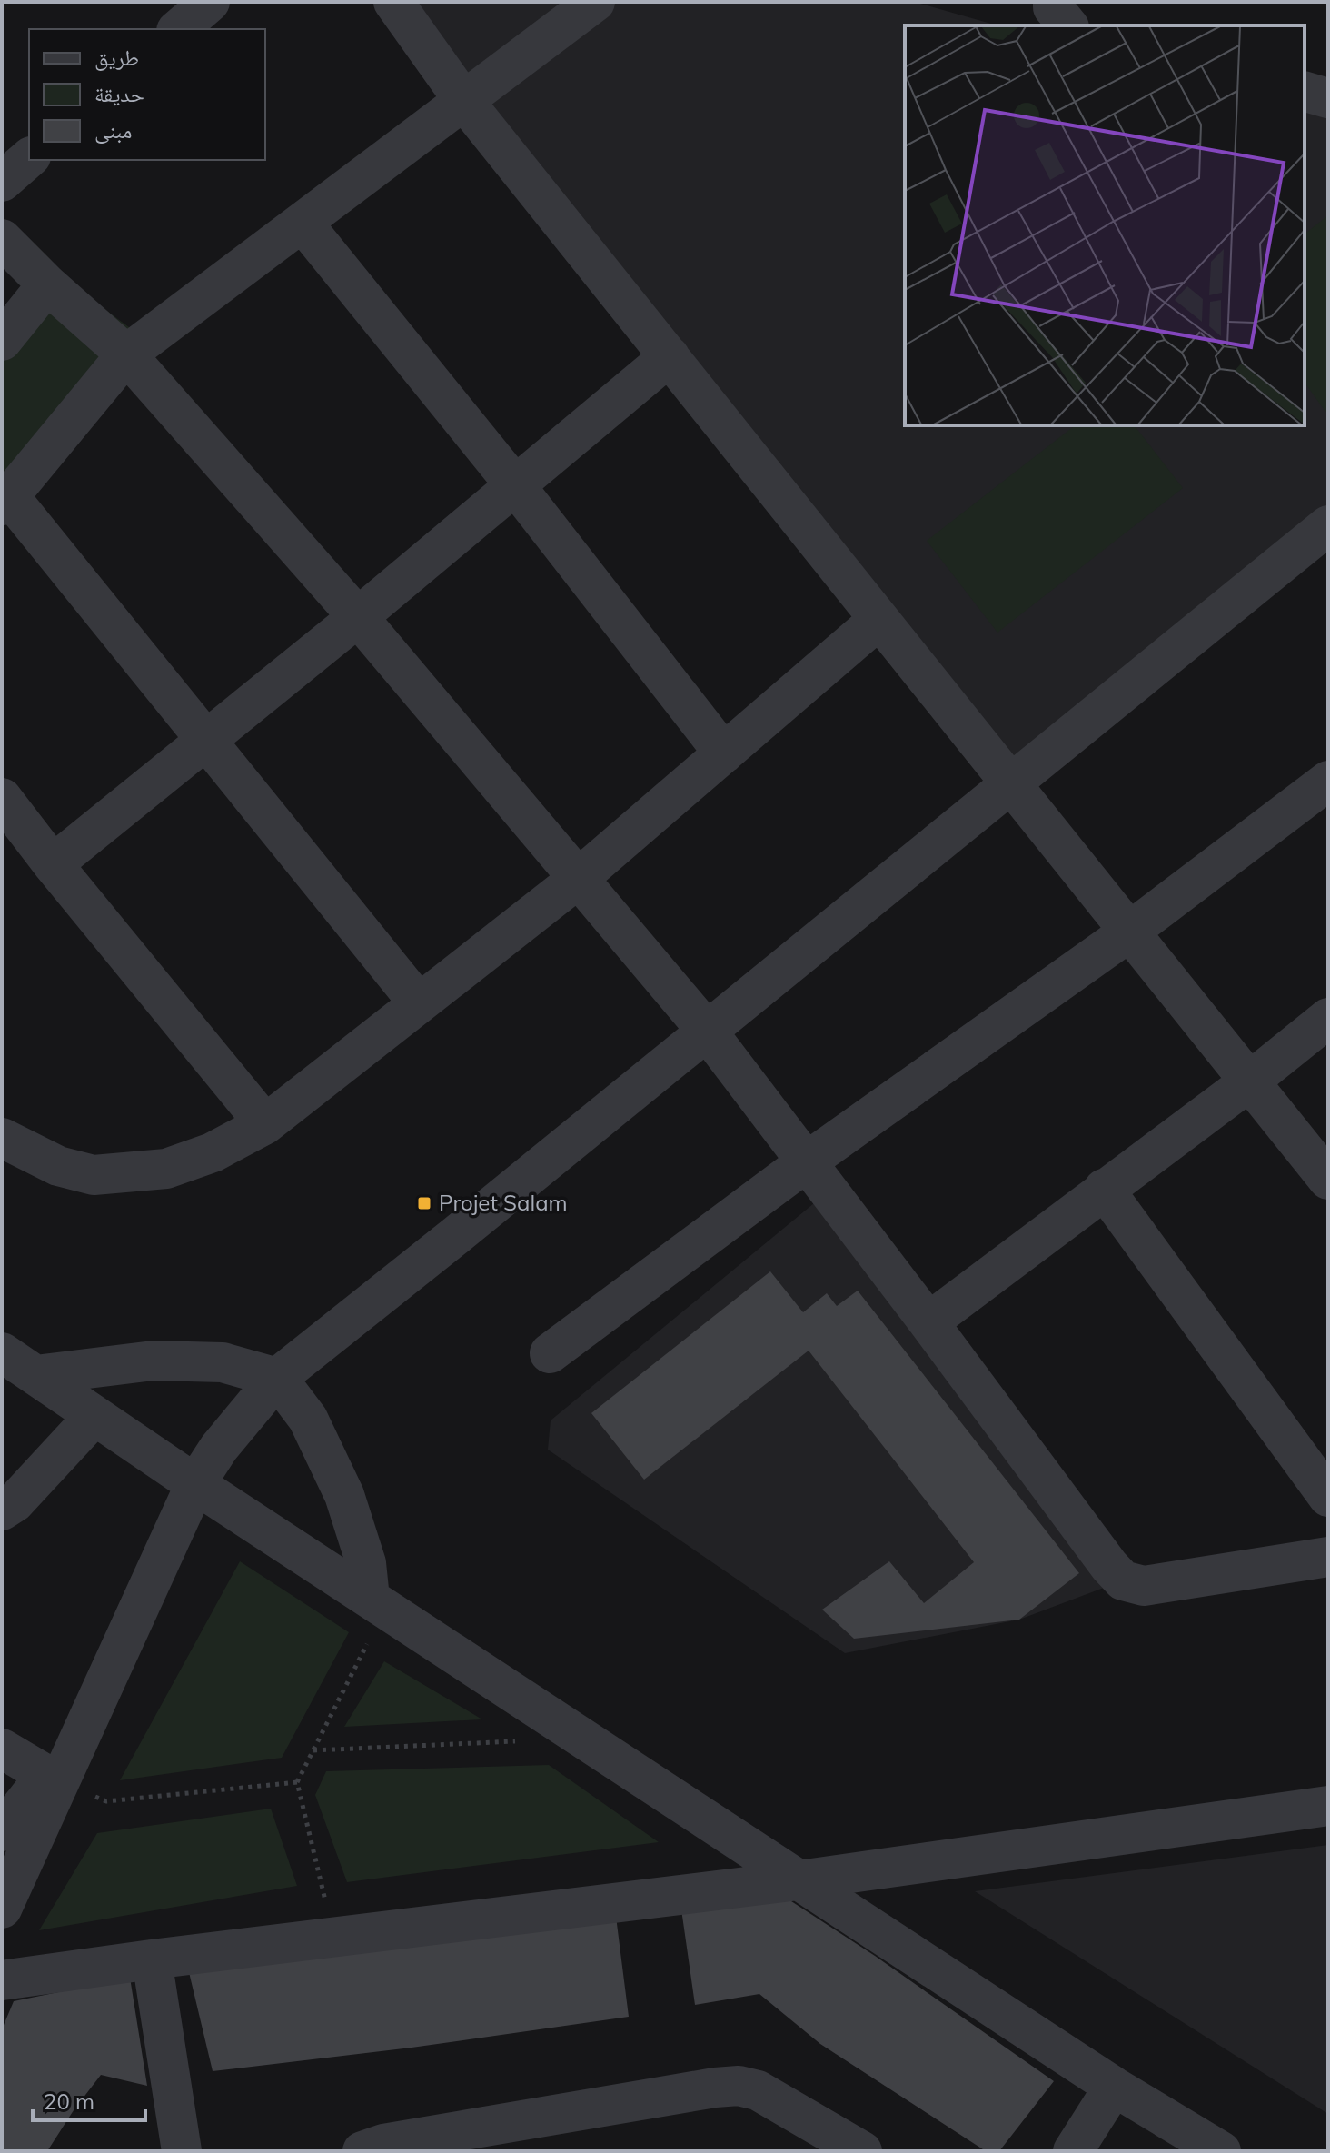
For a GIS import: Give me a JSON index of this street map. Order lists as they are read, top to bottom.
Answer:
{
  "places": {
    "transit": ["Projet Salam"]
  },
  "legend": ["طريق", "حديقة", "مبنى"],
  "scale_bar": "20 m"
}
